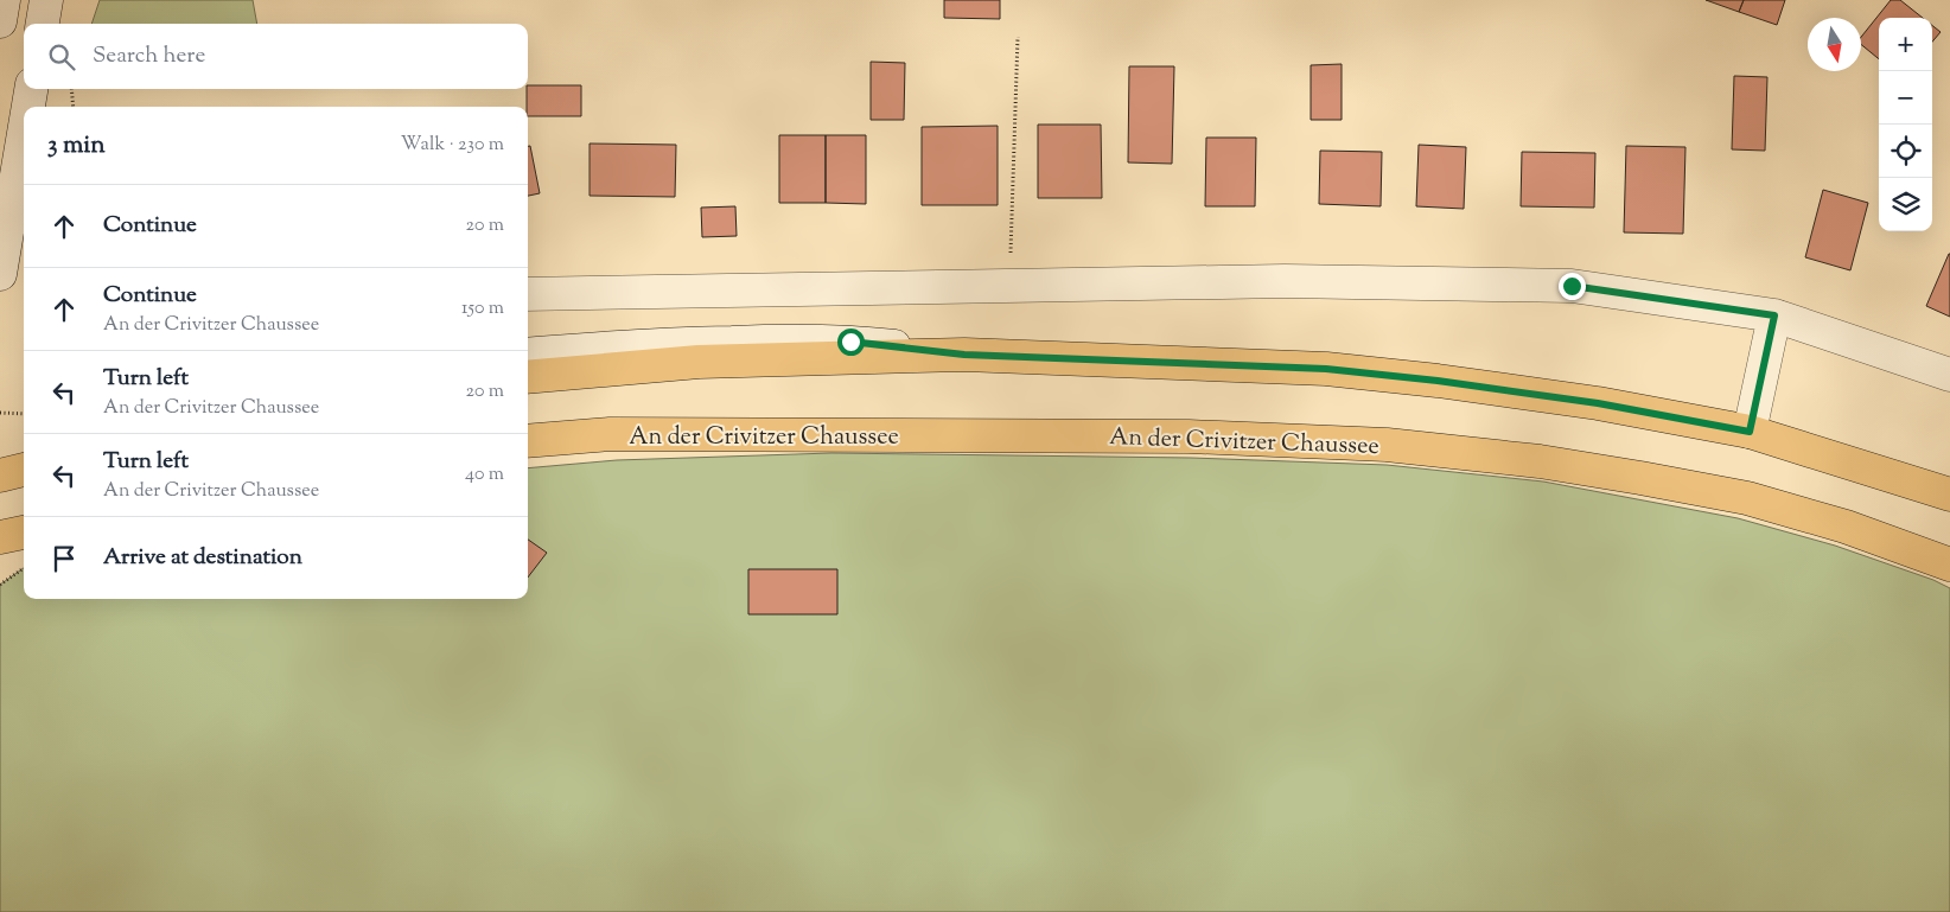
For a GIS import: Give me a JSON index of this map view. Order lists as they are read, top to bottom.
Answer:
{
  "streets": {
    "main road": ["An der Crivitzer Chaussee"]
  },
  "north": "bottom",
  "page": {
    "map_buttons": ["+", "−"],
    "search": "Search here",
    "heading": ["3 min", "Walk · 230 m"],
    "list": [
      ["Continue", "20 m"],
      ["Continue", "An der Crivitzer Chaussee", "150 m"],
      ["Turn left", "An der Crivitzer Chaussee", "20 m"],
      ["Turn left", "An der Crivitzer Chaussee", "40 m"],
      "Arrive at destination"
    ]
  }
}
